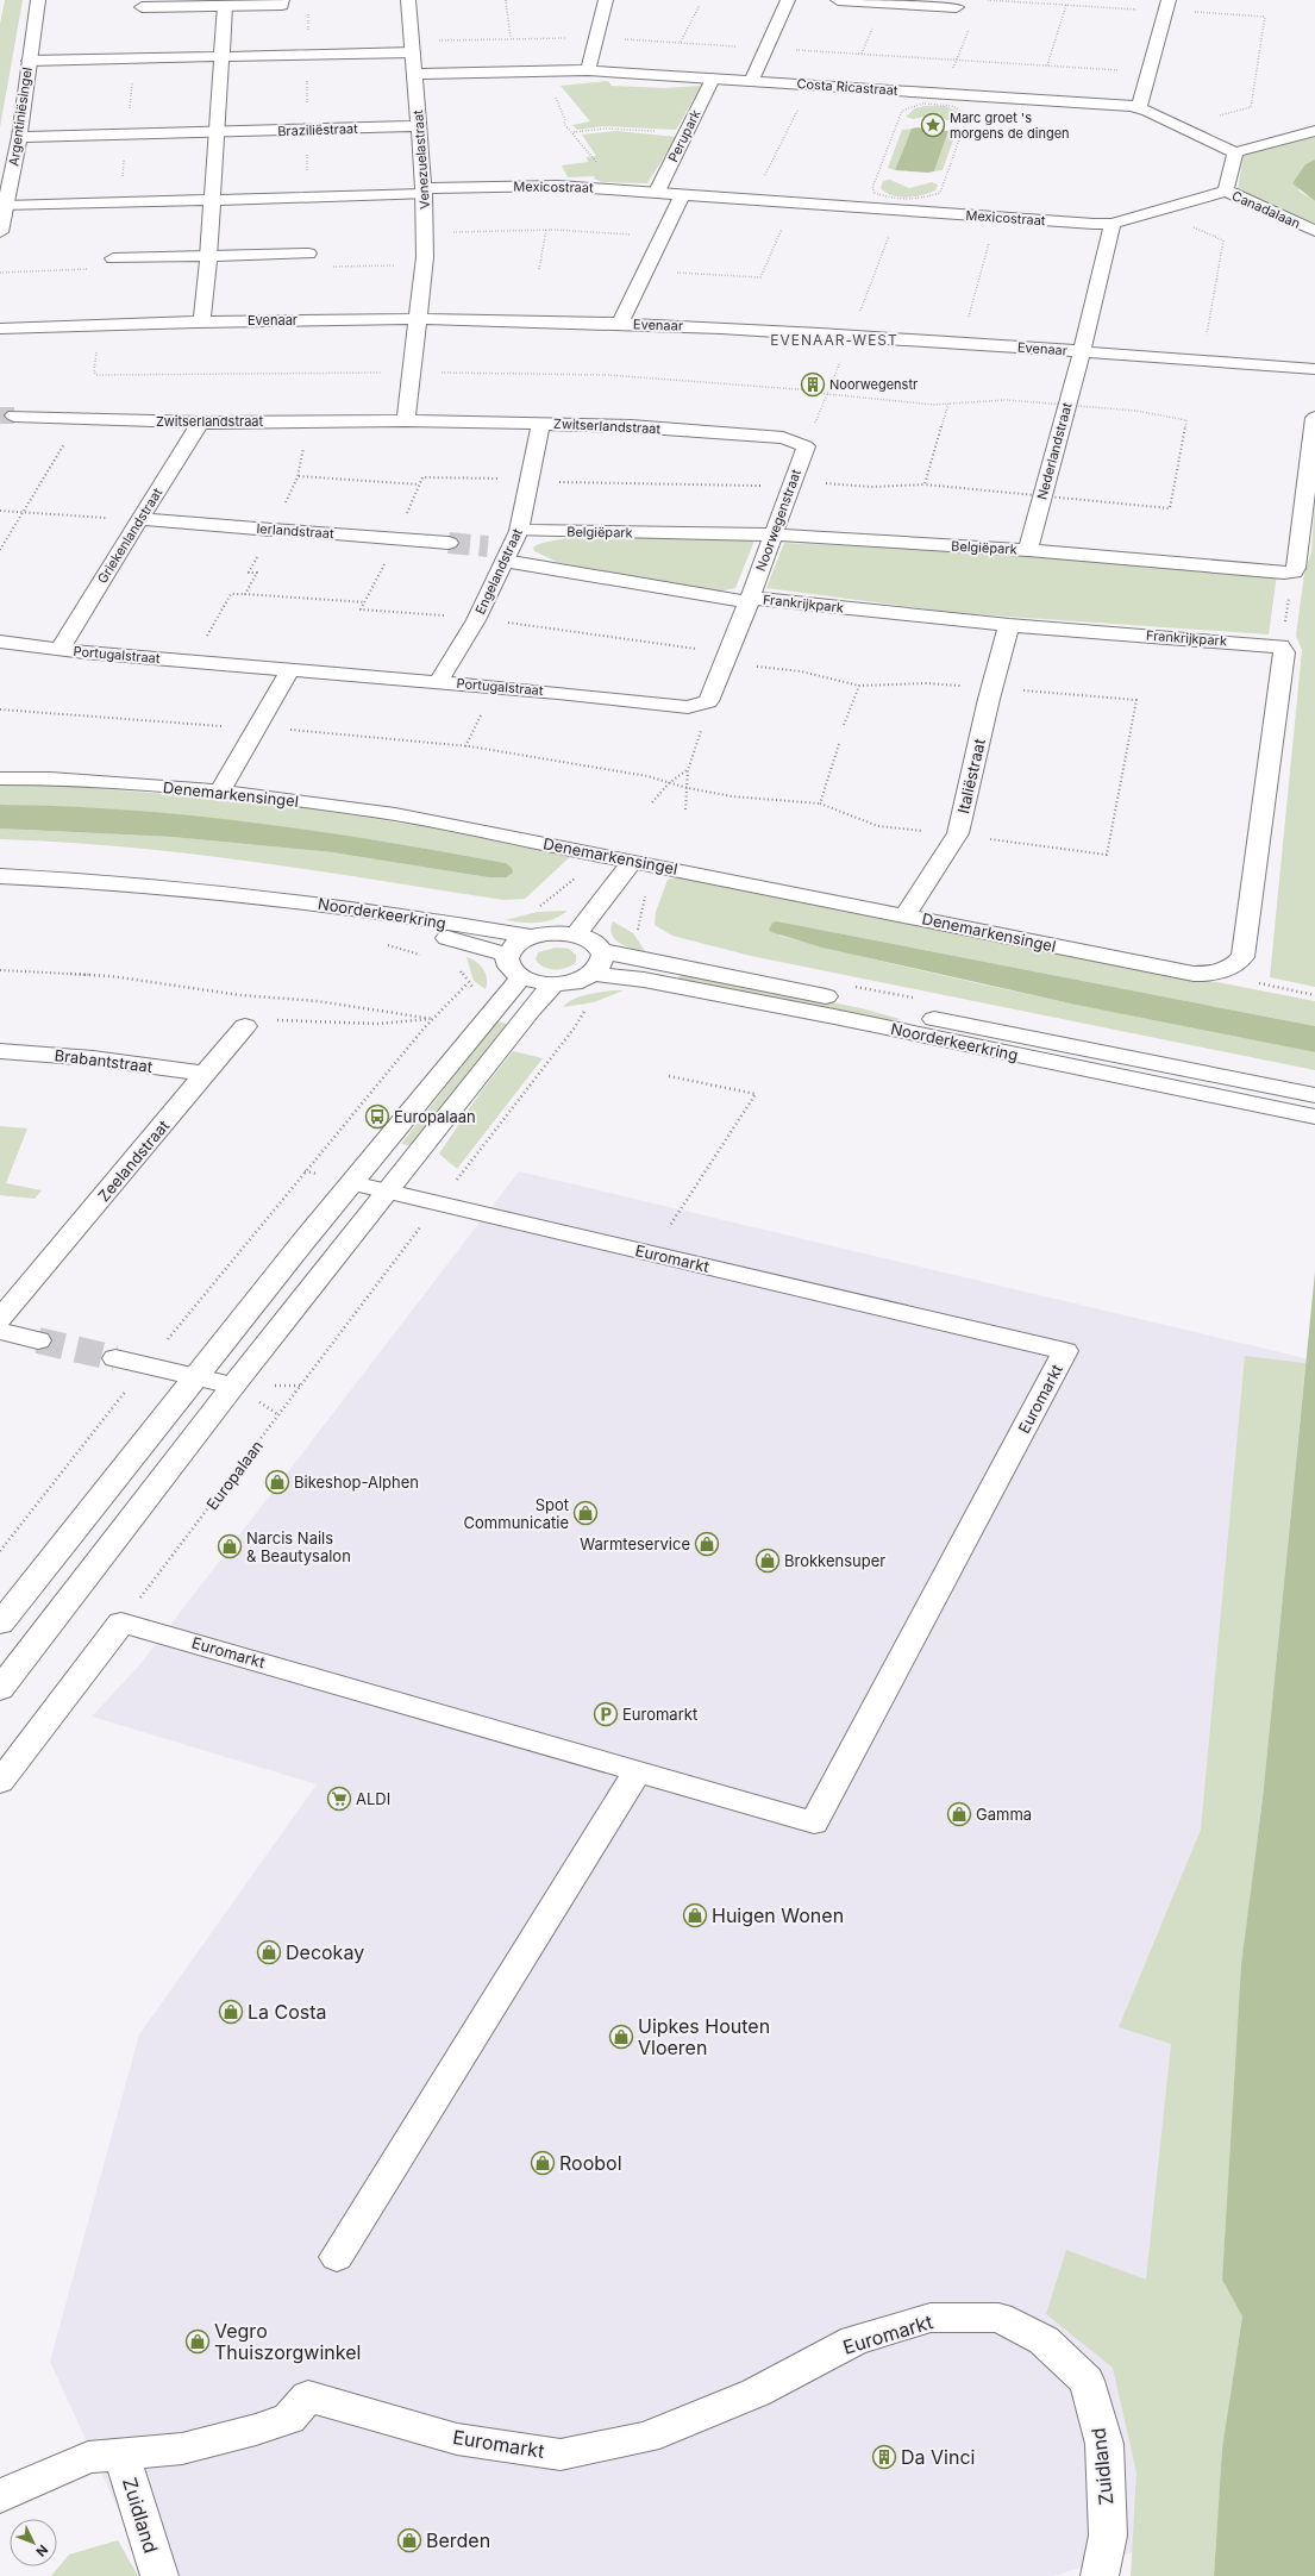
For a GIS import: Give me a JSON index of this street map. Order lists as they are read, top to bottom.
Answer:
{
  "streets": {
    "street": [
      "Costa Ricastraat",
      "Argentiniësingel",
      "Braziliëstraat",
      "Perupark",
      "Venezuelastraat",
      "Mexicostraat",
      "Canadalaan",
      "Evenaar",
      "Zwitserlandstraat",
      "Nederlandstraat",
      "Noorwegenstraat",
      "Ierlandstraat",
      "Belgiëpark",
      "Griekenlandstraat",
      "Engelandstraat",
      "Frankrijkpark",
      "Portugalstraat",
      "Italiëstraat",
      "Denemarkensingel",
      "Noorderkeerkring",
      "Brabantstraat",
      "Zeelandstraat",
      "Euromarkt",
      "Zuidland"
    ],
    "path": ["Europalaan"]
  },
  "crossings": [
    ["Costa Ricastraat", "Perupark"],
    ["Costa Ricastraat", "Venezuelastraat"],
    ["Costa Ricastraat", "Canadalaan"],
    ["Argentiniësingel", "Braziliëstraat"],
    ["Argentiniësingel", "Mexicostraat"],
    ["Braziliëstraat", "Venezuelastraat"],
    ["Perupark", "Mexicostraat"],
    ["Venezuelastraat", "Mexicostraat"],
    ["Venezuelastraat", "Evenaar"],
    ["Mexicostraat", "Canadalaan"],
    ["Evenaar", "Nederlandstraat"],
    ["Zwitserlandstraat", "Noorwegenstraat"],
    ["Zwitserlandstraat", "Griekenlandstraat"],
    ["Zwitserlandstraat", "Engelandstraat"],
    ["Nederlandstraat", "Belgiëpark"],
    ["Noorwegenstraat", "Belgiëpark"],
    ["Noorwegenstraat", "Frankrijkpark"],
    ["Noorwegenstraat", "Portugalstraat"],
    ["Ierlandstraat", "Griekenlandstraat"],
    ["Belgiëpark", "Engelandstraat"],
    ["Belgiëpark", "Frankrijkpark"],
    ["Griekenlandstraat", "Portugalstraat"],
    ["Engelandstraat", "Frankrijkpark"],
    ["Engelandstraat", "Portugalstraat"],
    ["Frankrijkpark", "Italiëstraat"],
    ["Italiëstraat", "Denemarkensingel"],
    ["Brabantstraat", "Zeelandstraat"],
    ["Euromarkt", "Europalaan"],
    ["Euromarkt", "Zuidland"]
  ],
  "districts": ["EVENAAR-WEST"],
  "places": {
    "place": ["Marc groet 's morgens de dingen"],
    "building": ["Noorwegenstr", "Da Vinci"],
    "bus stop": ["Europalaan"],
    "shop": [
      "Bikeshop-Alphen",
      "Spot Communicatie",
      "Warmteservice",
      "Narcis Nails & Beautysalon",
      "Brokkensuper",
      "Gamma",
      "Huigen Wonen",
      "Decokay",
      "La Costa",
      "Uipkes Houten Vloeren",
      "Roobol",
      "Vegro Thuiszorgwinkel",
      "Berden"
    ],
    "parking": ["Euromarkt"],
    "supermarket": ["ALDI"]
  },
  "north": "bottom right"
}
